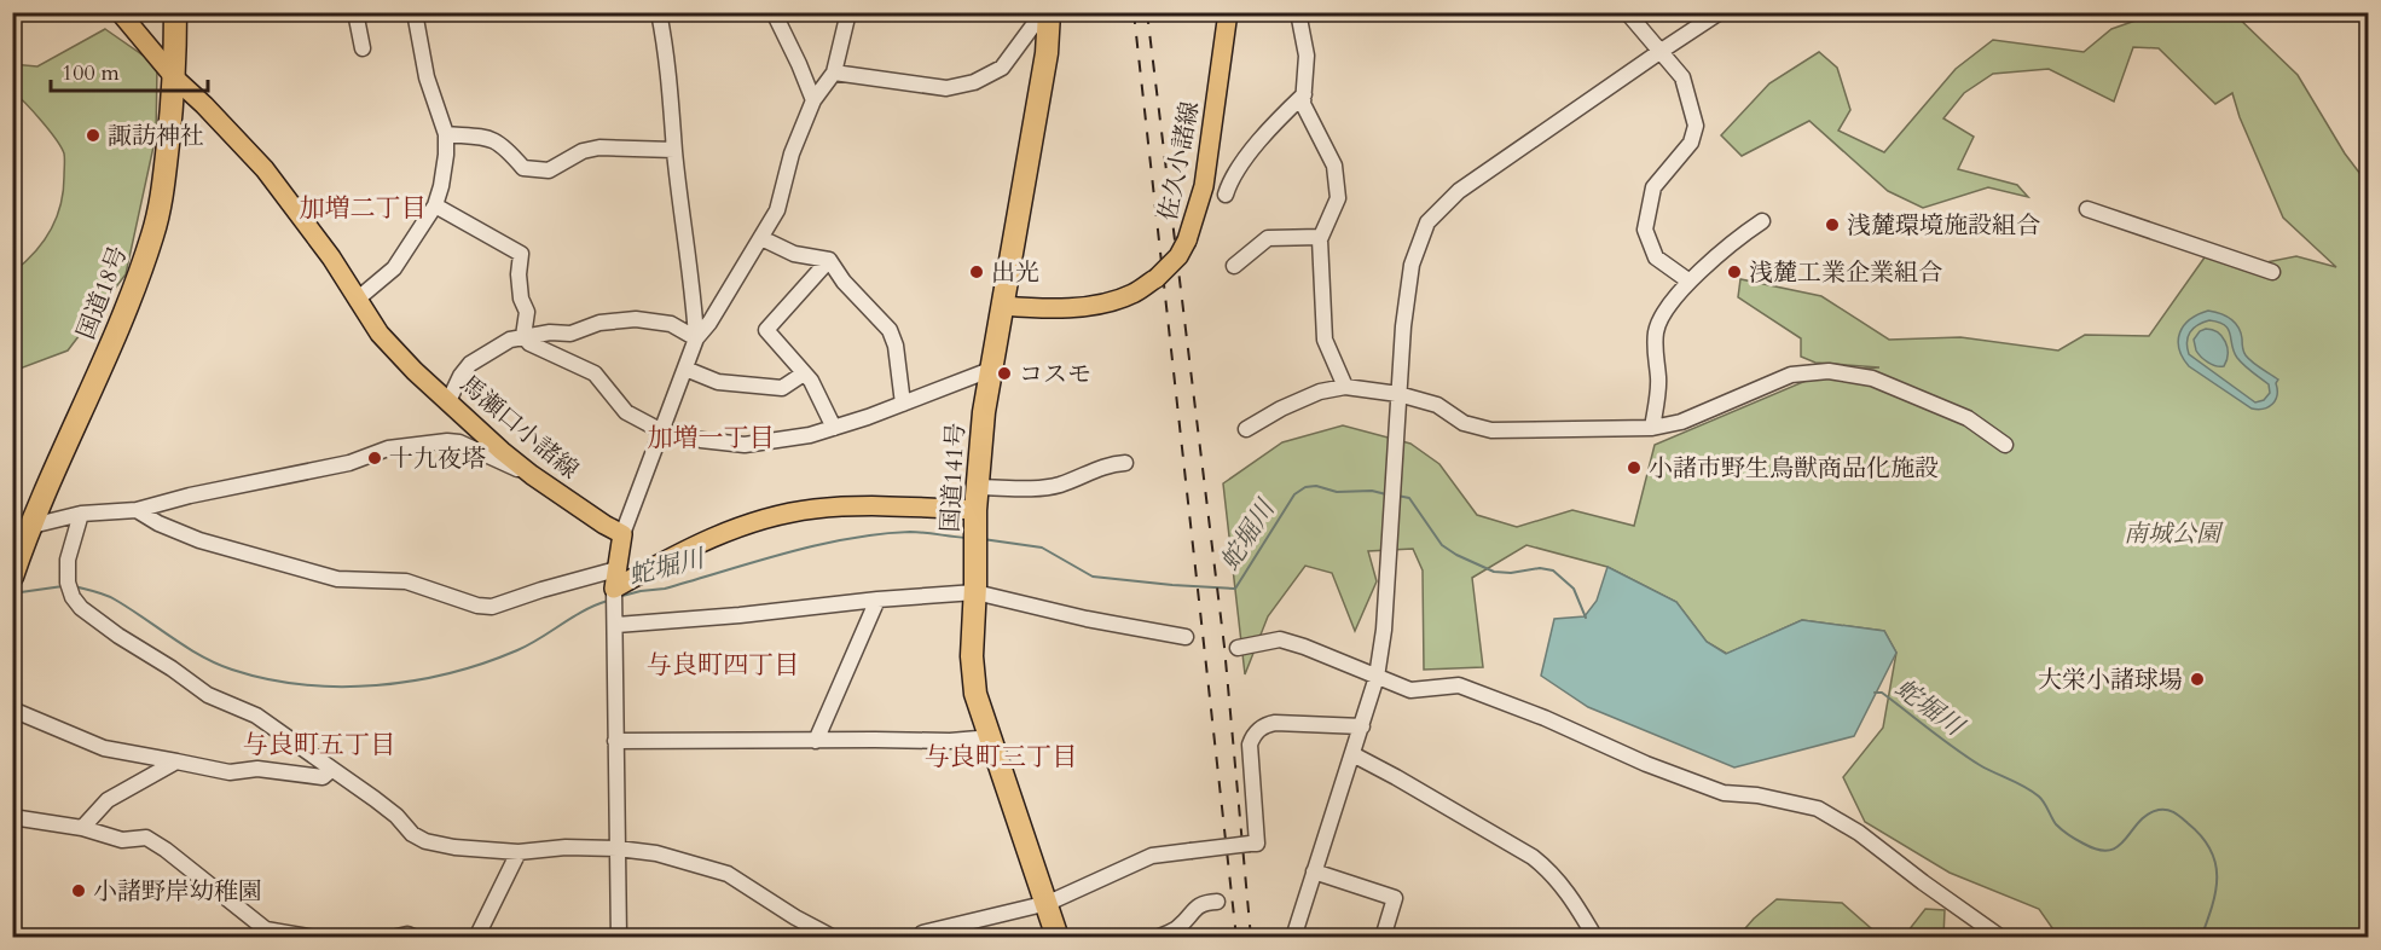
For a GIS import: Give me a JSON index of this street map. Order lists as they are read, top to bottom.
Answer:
{
  "streets": {
    "highway": ["国道18号", "国道141号"],
    "main road": ["佐久小諸線", "馬瀬口小諸線"]
  },
  "crossings": [
    ["佐久小諸線", "国道141号"],
    ["国道18号", "馬瀬口小諸線"]
  ],
  "districts": [
    "加増二丁目",
    "加増一丁目",
    "与良町四丁目",
    "与良町五丁目",
    "与良町三丁目"
  ],
  "water": ["蛇堀川"],
  "parks": ["南城公園"],
  "places": [
    "諏訪神社",
    "浅麓環境施設組合",
    "出光",
    "浅麓工業企業組合",
    "コスモ",
    "十九夜塔",
    "小諸市野生鳥獣商品化施設",
    "大栄小諸球場",
    "小諸野岸幼稚園"
  ],
  "scale_bar": "100 m"
}
